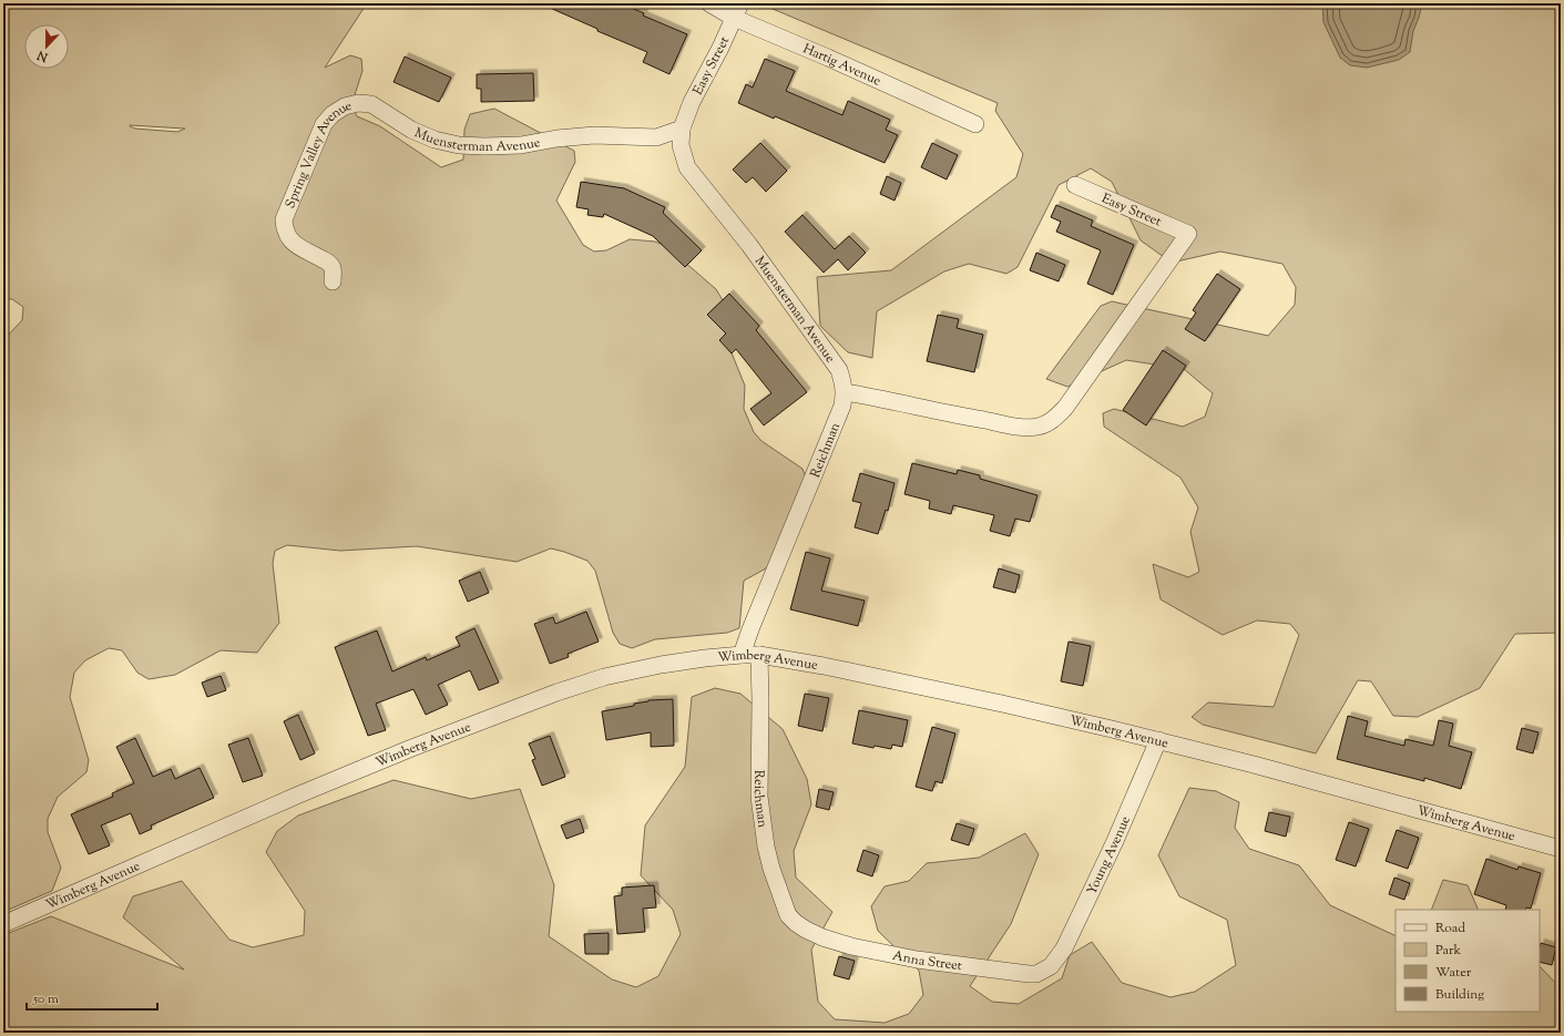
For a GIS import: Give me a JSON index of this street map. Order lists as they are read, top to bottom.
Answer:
{
  "streets": {
    "street": [
      "Hartig Avenue",
      "Easy Street",
      "Muensterman Avenue",
      "Spring Valley Avenue",
      "Reichman",
      "Wimberg Avenue",
      "Young Avenue",
      "Anna Street"
    ]
  },
  "crossings": [
    ["Hartig Avenue", "Easy Street"],
    ["Easy Street", "Muensterman Avenue"],
    ["Easy Street", "Reichman"],
    ["Muensterman Avenue", "Spring Valley Avenue"],
    ["Muensterman Avenue", "Reichman"],
    ["Reichman", "Wimberg Avenue"],
    ["Reichman", "Anna Street"],
    ["Wimberg Avenue", "Young Avenue"],
    ["Young Avenue", "Anna Street"]
  ],
  "legend": [
    "Road",
    "Park",
    "Water",
    "Building"
  ],
  "scale_bar": "50 m",
  "north": "bottom"
}
